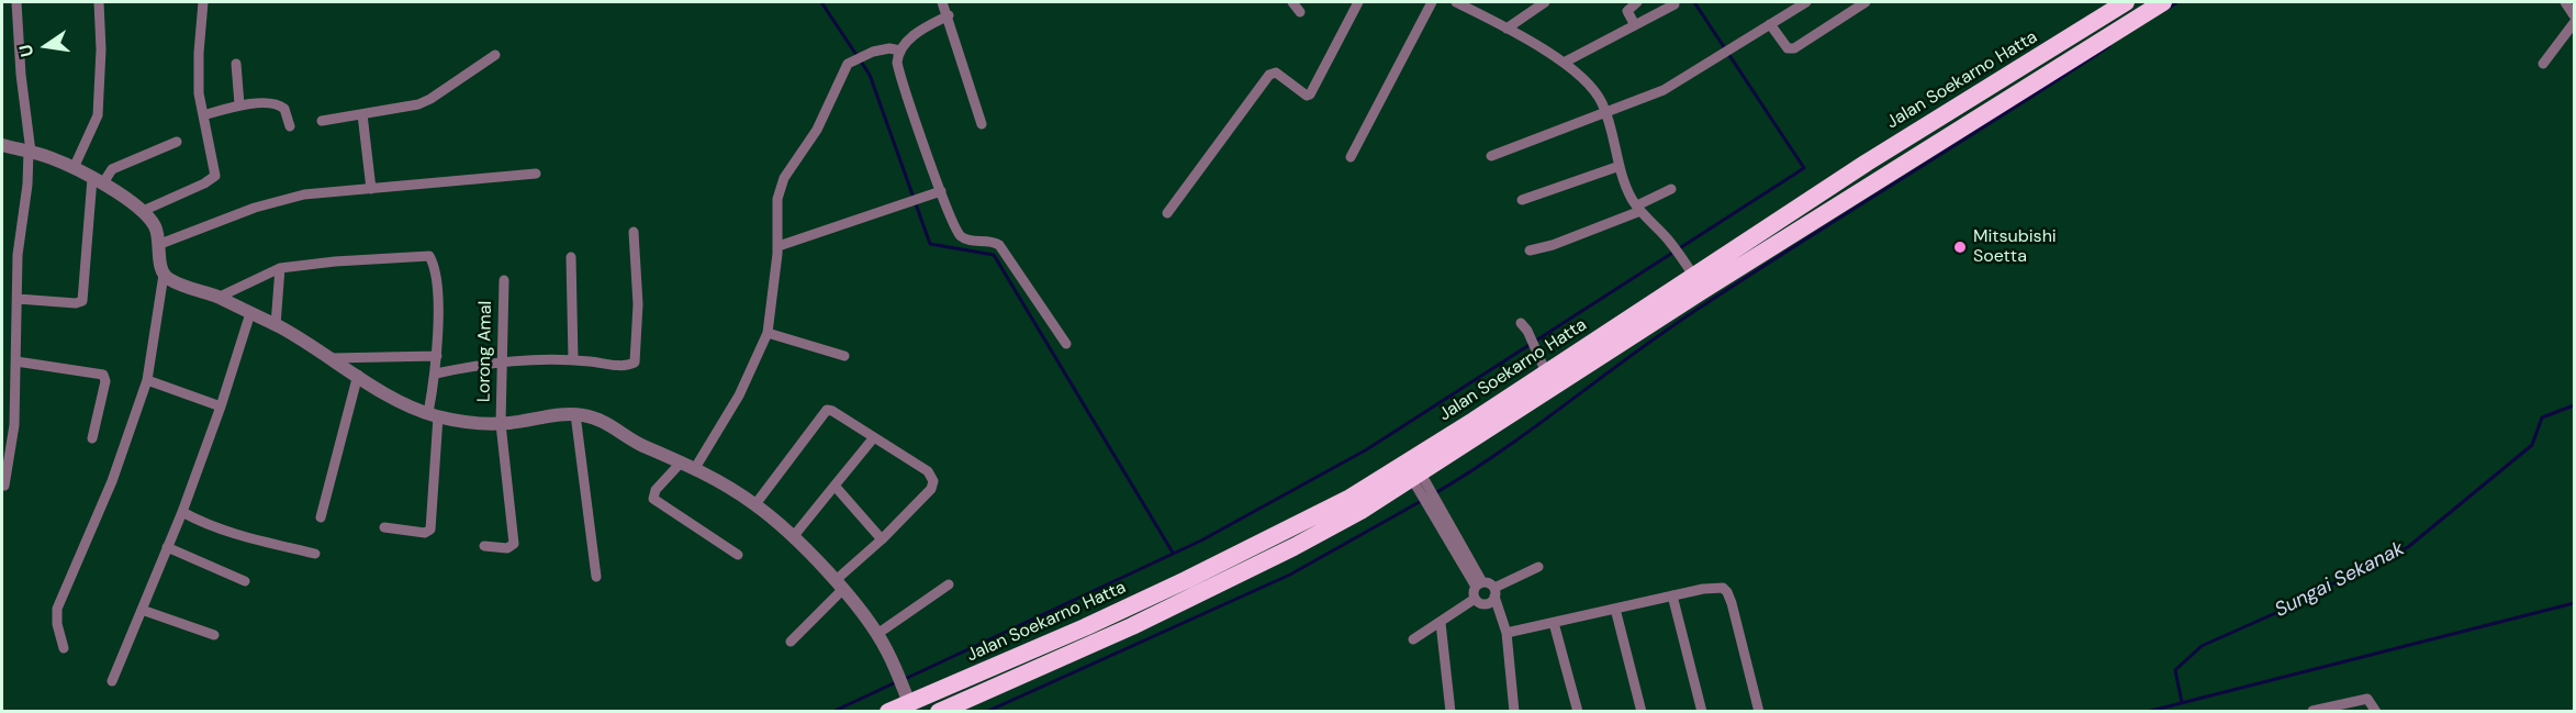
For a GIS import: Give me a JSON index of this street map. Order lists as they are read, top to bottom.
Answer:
{
  "streets": {
    "highway": ["Jalan Soekarno Hatta"],
    "street": ["Lorong Amal"]
  },
  "water": ["Sungai Sekanak"],
  "places": ["Mitsubishi Soetta"],
  "north": "left"
}
